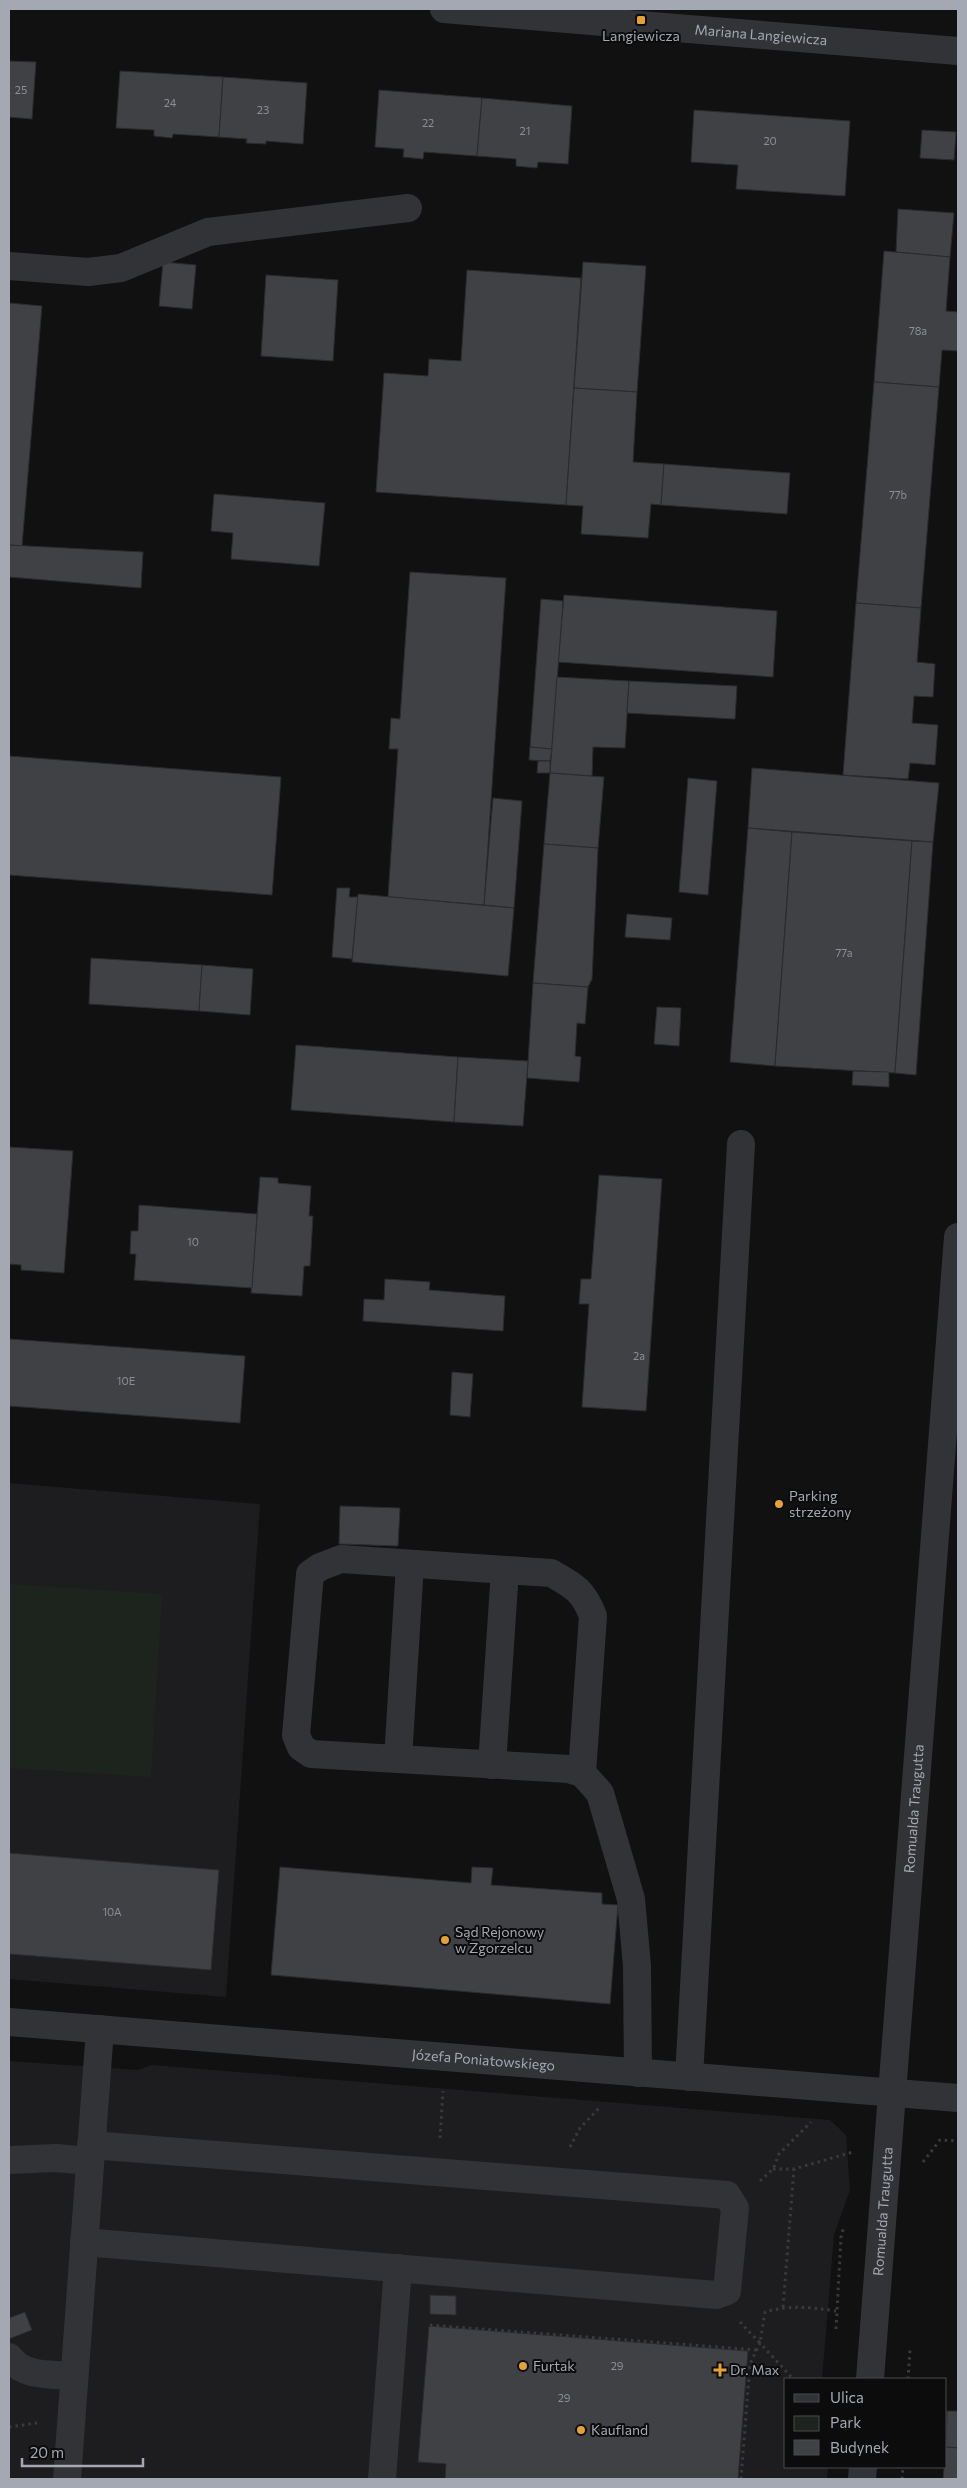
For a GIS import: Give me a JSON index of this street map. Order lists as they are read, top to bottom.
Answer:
{
  "streets": {
    "street": ["Mariana Langiewicza", "Romualda Traugutta", "Józefa Poniatowskiego"]
  },
  "crossings": [
    ["Romualda Traugutta", "Józefa Poniatowskiego"]
  ],
  "places": {
    "transit": ["Langiewicza"],
    "other": [
      "Parking strzeżony",
      "Sąd Rejonowy w Zgorzelcu",
      "Furtak",
      "Kaufland"
    ],
    "health": ["Dr. Max"]
  },
  "house_numbers": [
    "25",
    "24",
    "23",
    "22",
    "21",
    "20",
    "78a",
    "77b",
    "77a",
    "10",
    "2a",
    "10E",
    "10A",
    "29",
    "29"
  ],
  "legend": ["Ulica", "Park", "Budynek"],
  "scale_bar": "20 m"
}
